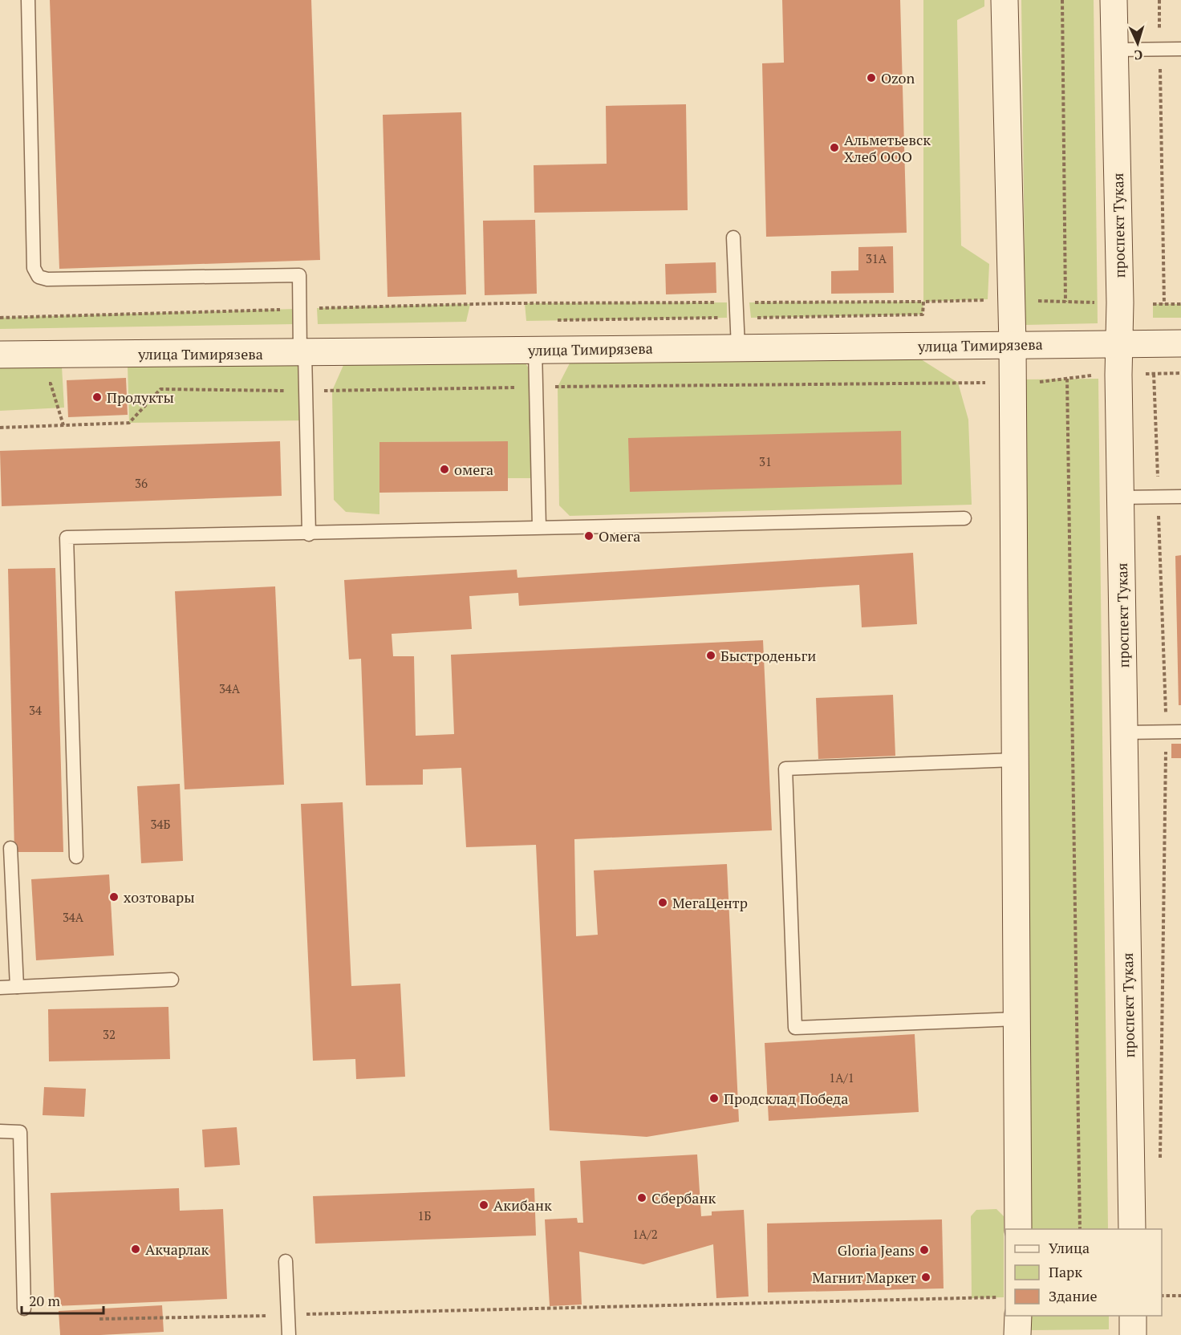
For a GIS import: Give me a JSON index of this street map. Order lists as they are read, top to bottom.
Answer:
{
  "streets": {
    "main road": ["проспект Тукая", "улица Тимирязева"]
  },
  "crossings": [
    ["проспект Тукая", "улица Тимирязева"]
  ],
  "places": [
    "Ozon",
    "Альметьевск Хлеб ООО",
    "Продукты",
    "омега",
    "Омега",
    "Быстроденьги",
    "хозтовары",
    "МегаЦентр",
    "Продсклад Победа",
    "Сбербанк",
    "Акибанк",
    "Акчарлак",
    "Gloria Jeans",
    "Магнит Маркет"
  ],
  "house_numbers": [
    "31А",
    "31",
    "36",
    "34А",
    "34",
    "34Б",
    "34А",
    "32",
    "1А/1",
    "1Б",
    "1А/2"
  ],
  "legend": ["Улица", "Парк", "Здание"],
  "scale_bar": "20 m",
  "north": "bottom"
}
